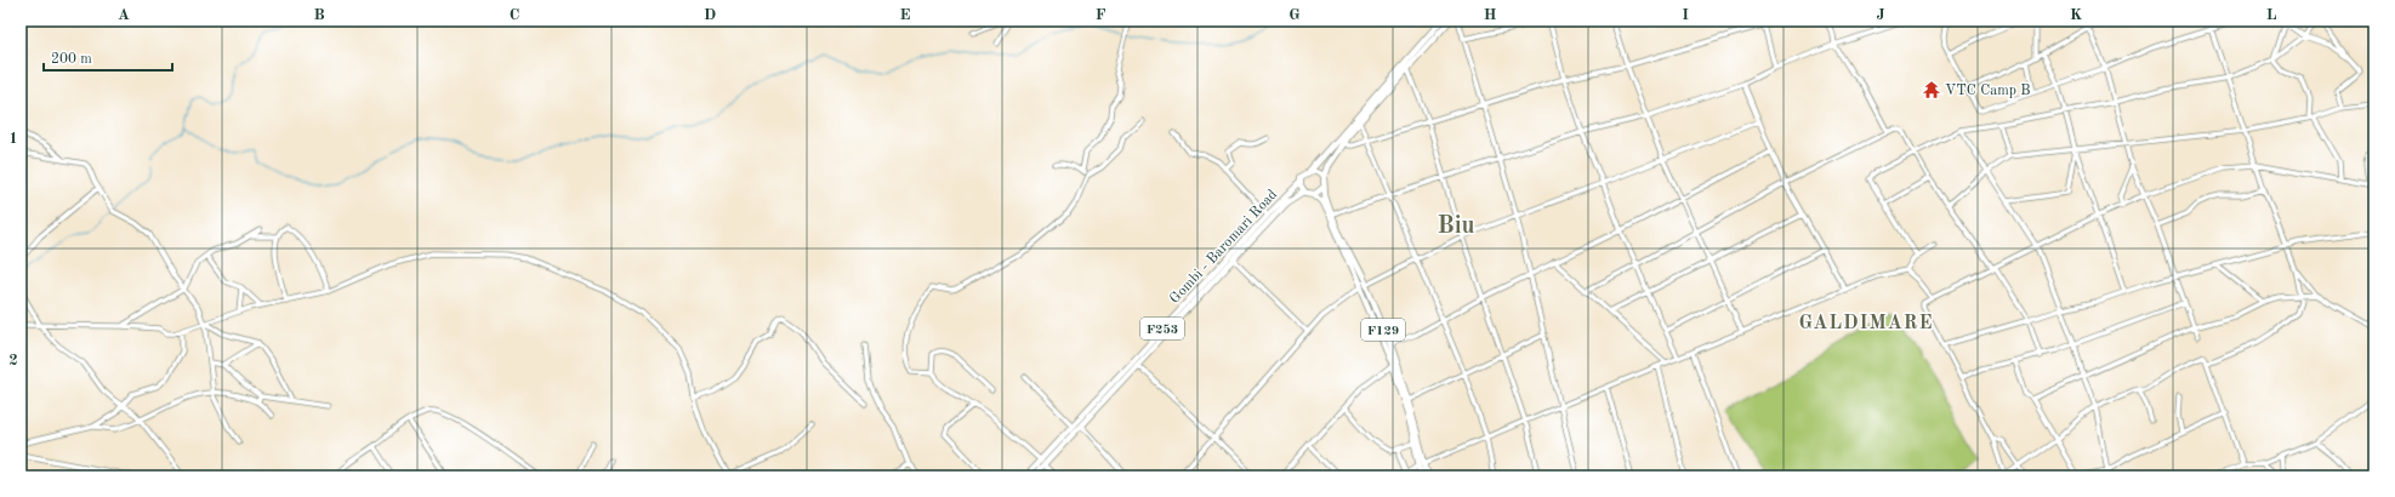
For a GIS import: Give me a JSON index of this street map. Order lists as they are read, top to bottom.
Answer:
{
  "streets": {
    "main road": ["Gombi - Baromari Road", "F253", "F129"]
  },
  "crossings": [
    ["Gombi - Baromari Road", "F253"],
    ["Gombi - Baromari Road", "F129"],
    ["F253", "F129"]
  ],
  "districts": ["Biu", "GALDIMARE"],
  "places": {
    "temple": ["VTC Camp B"]
  },
  "scale_bar": "200 m",
  "grid": {
    "columns": [
      "A",
      "B",
      "C",
      "D",
      "E",
      "F",
      "G",
      "H",
      "I",
      "J",
      "K",
      "L"
    ],
    "rows": ["1", "2"]
  }
}
